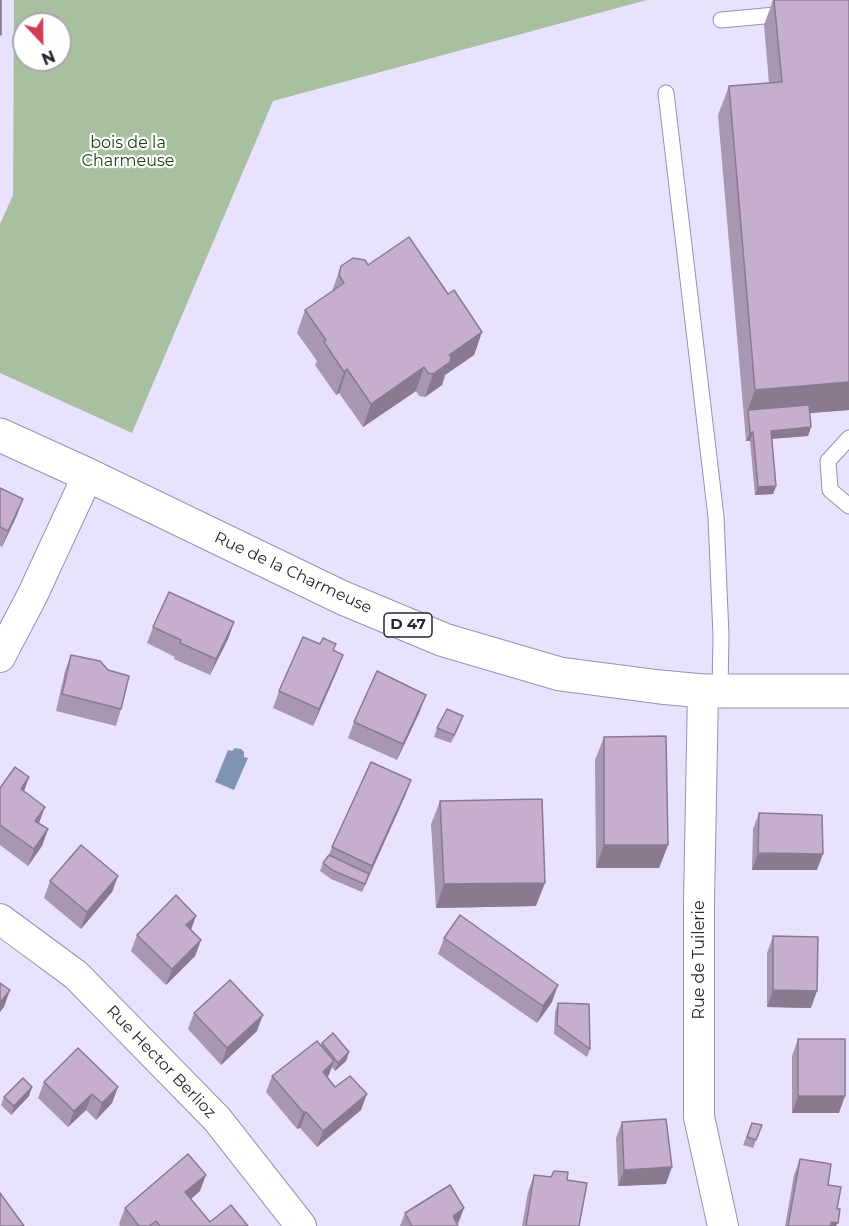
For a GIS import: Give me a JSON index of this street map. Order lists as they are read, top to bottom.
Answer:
{
  "streets": {
    "main road": ["Rue de la Charmeuse", "D 47"],
    "street": ["Rue de Tuilerie", "Rue Hector Berlioz"]
  },
  "crossings": [
    ["Rue de la Charmeuse", "Rue de Tuilerie"]
  ],
  "parks": ["bois de la Charmeuse"],
  "north": "bottom"
}
